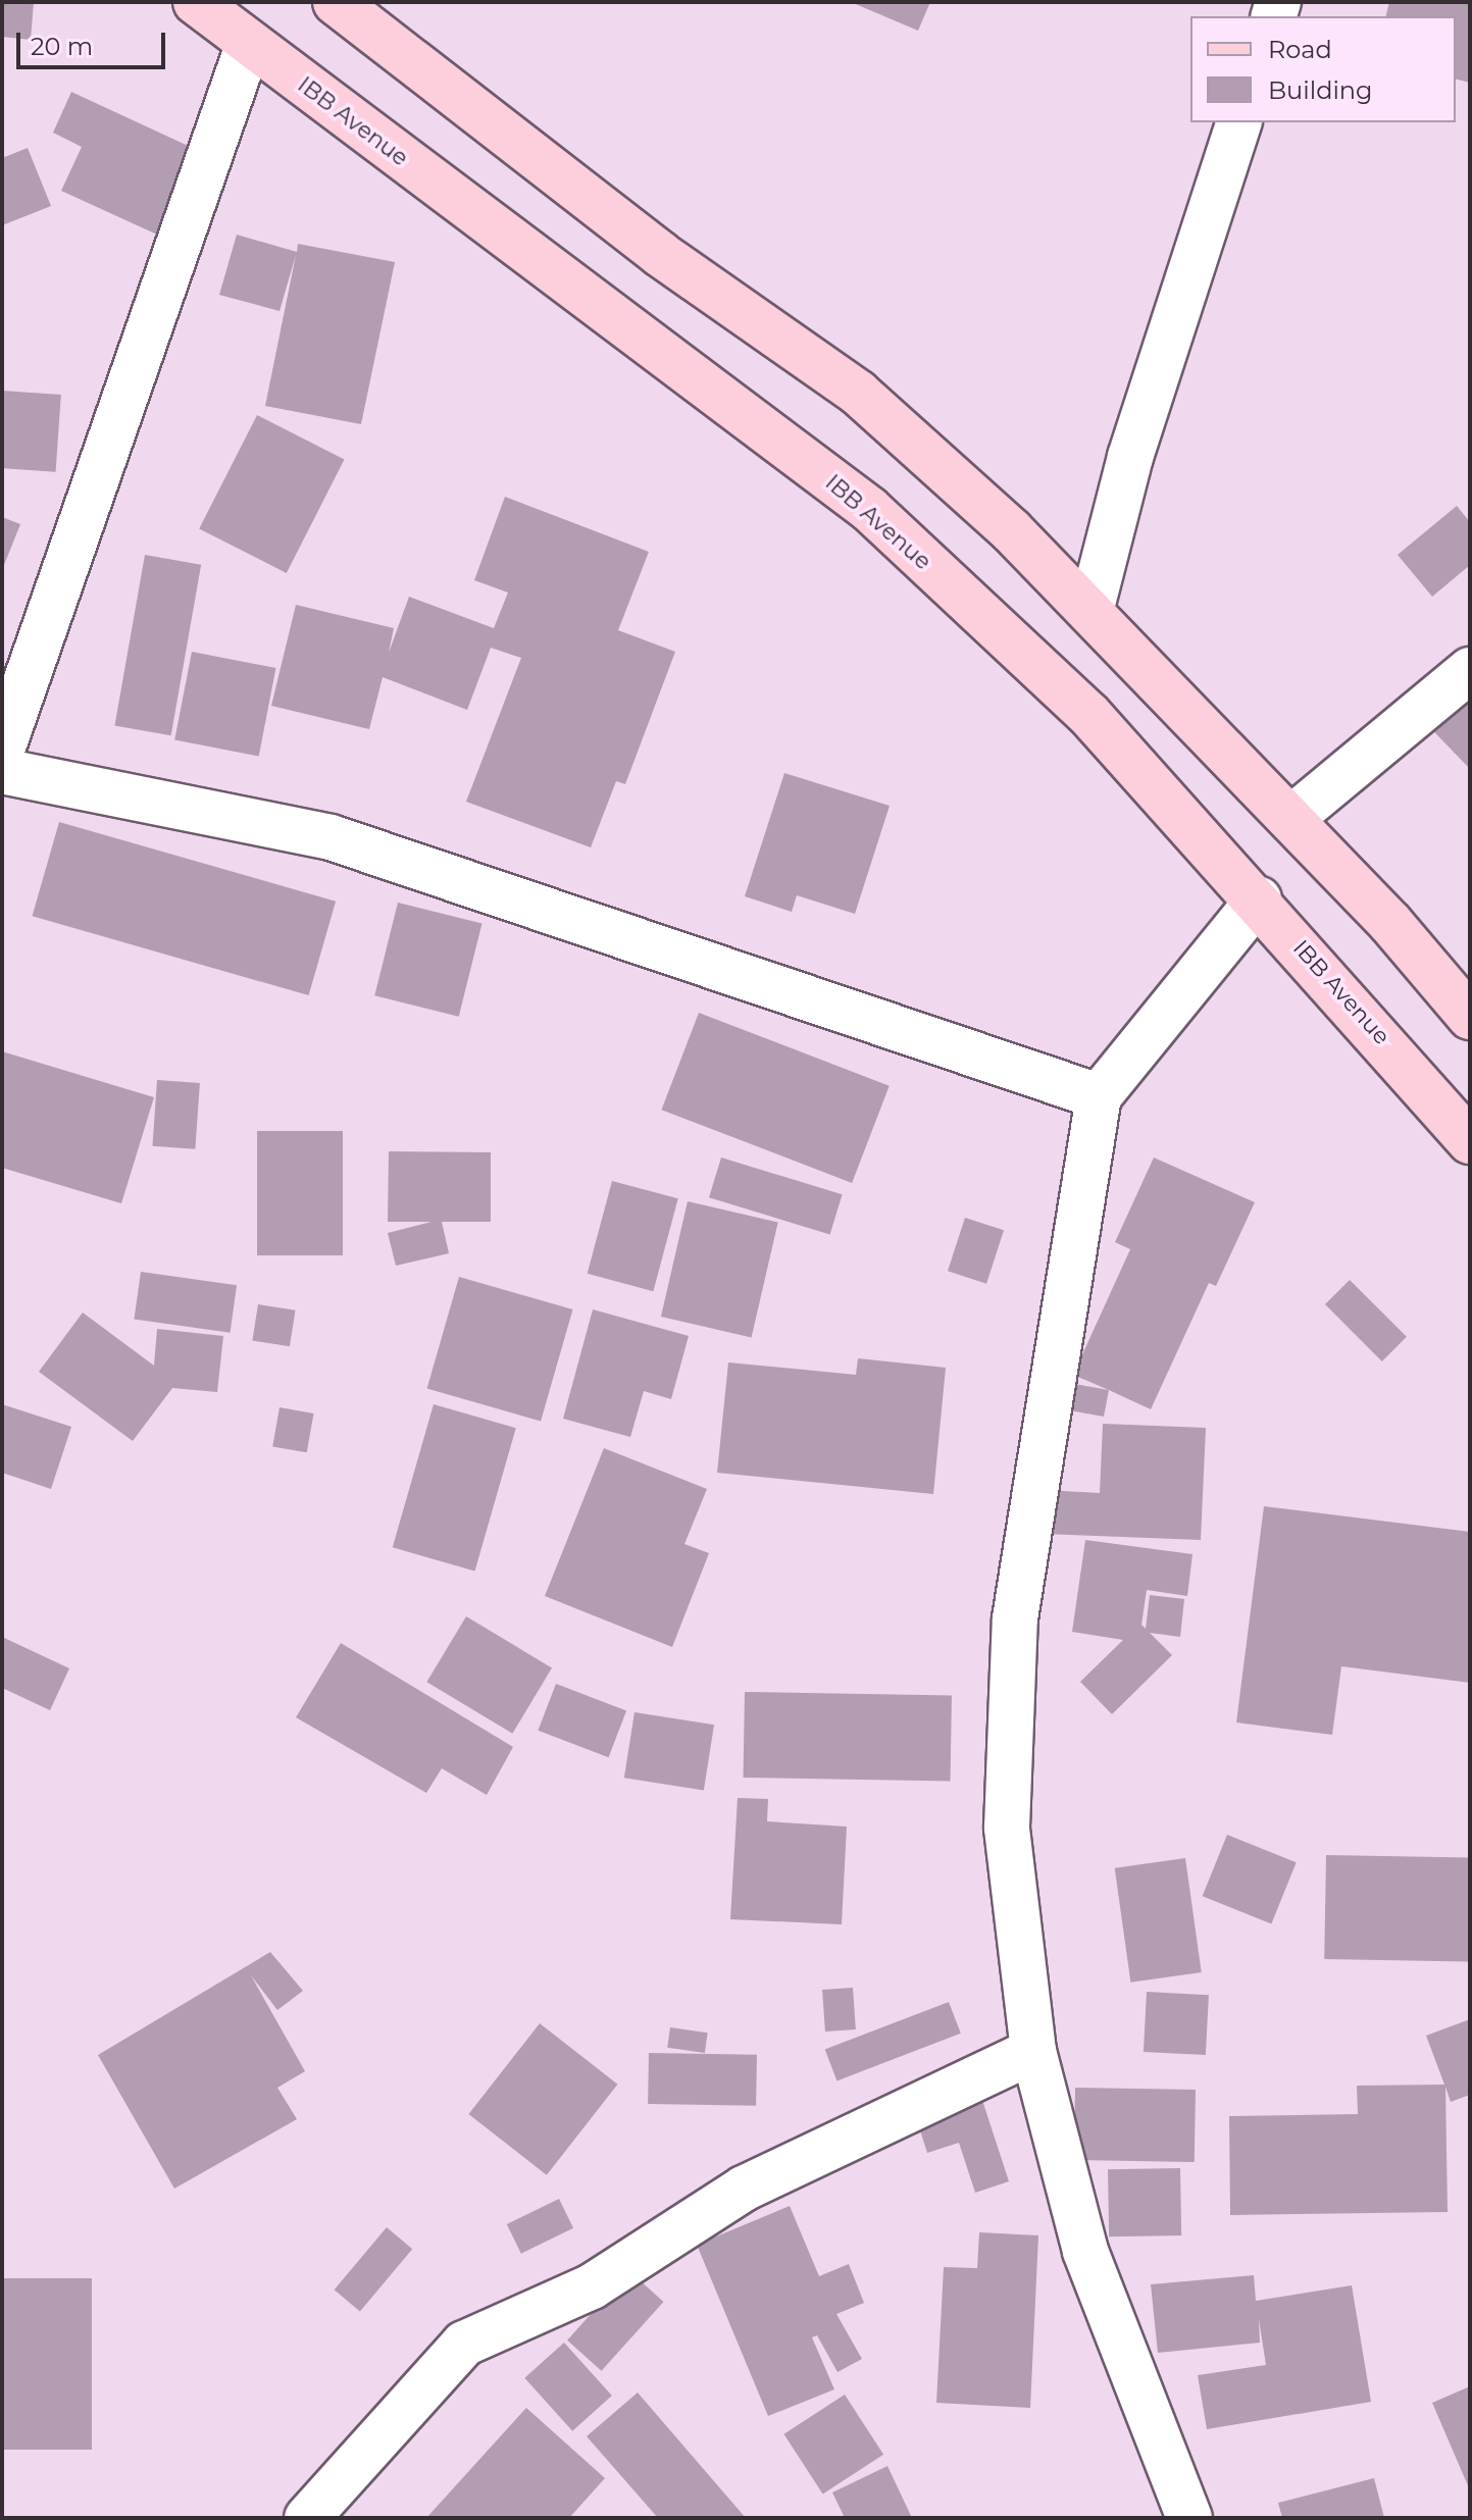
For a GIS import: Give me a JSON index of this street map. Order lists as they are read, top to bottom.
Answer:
{
  "streets": {
    "main road": ["IBB Avenue"]
  },
  "legend": ["Road", "Building"],
  "scale_bar": "20 m"
}
